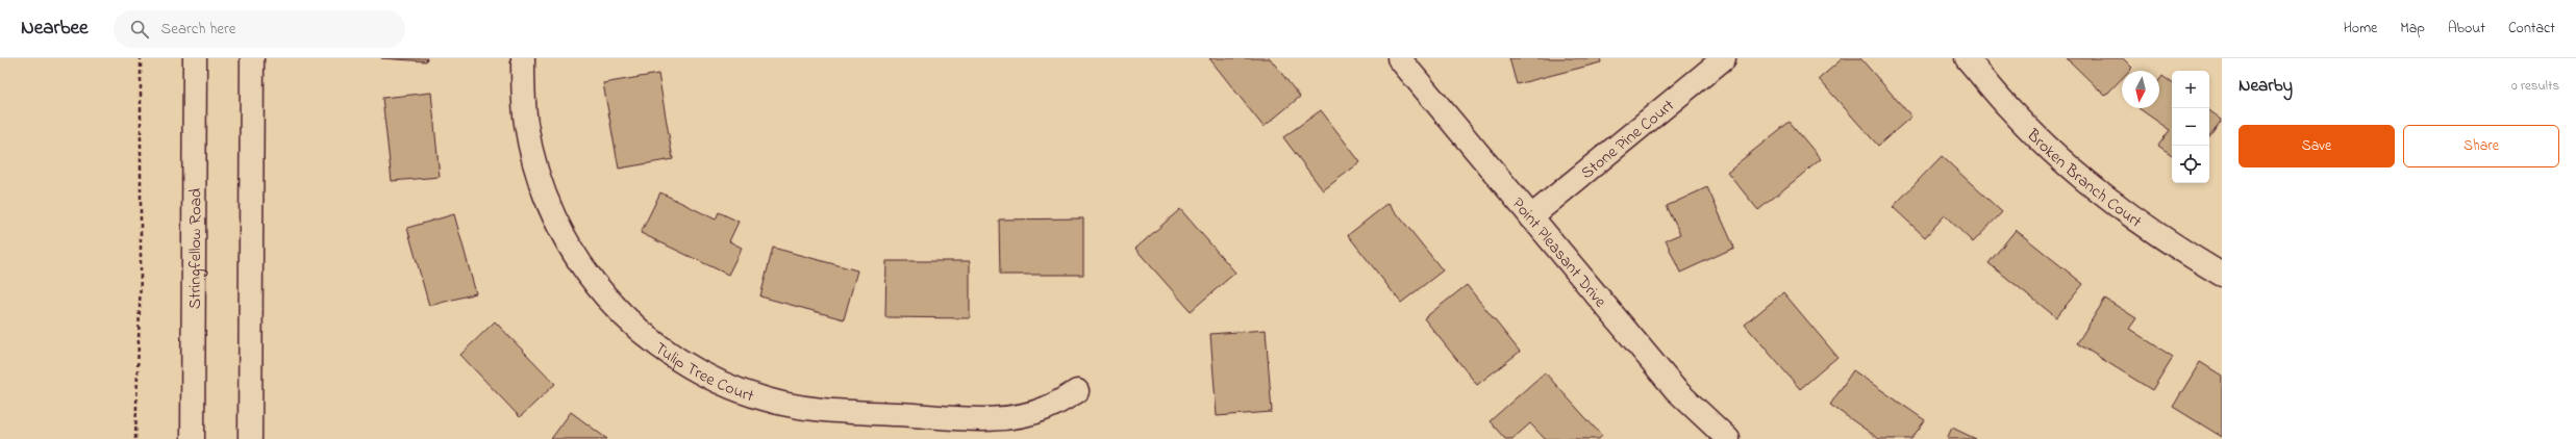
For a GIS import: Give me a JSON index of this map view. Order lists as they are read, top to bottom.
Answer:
{
  "streets": {
    "street": [
      "Stone Pine Court",
      "Broken Branch Court",
      "Stringfellow Road",
      "Point Pleasant Drive",
      "Tulip Tree Court"
    ]
  },
  "crossings": [
    ["Stone Pine Court", "Point Pleasant Drive"]
  ],
  "north": "bottom",
  "page": {
    "header": "Nearbee",
    "search": "Search here",
    "nav": [
      "Home",
      "Map",
      "About",
      "Contact"
    ],
    "heading": ["Nearby", "0 results"],
    "map_buttons": ["+", "−"],
    "buttons": ["Save", "Share"]
  }
}
